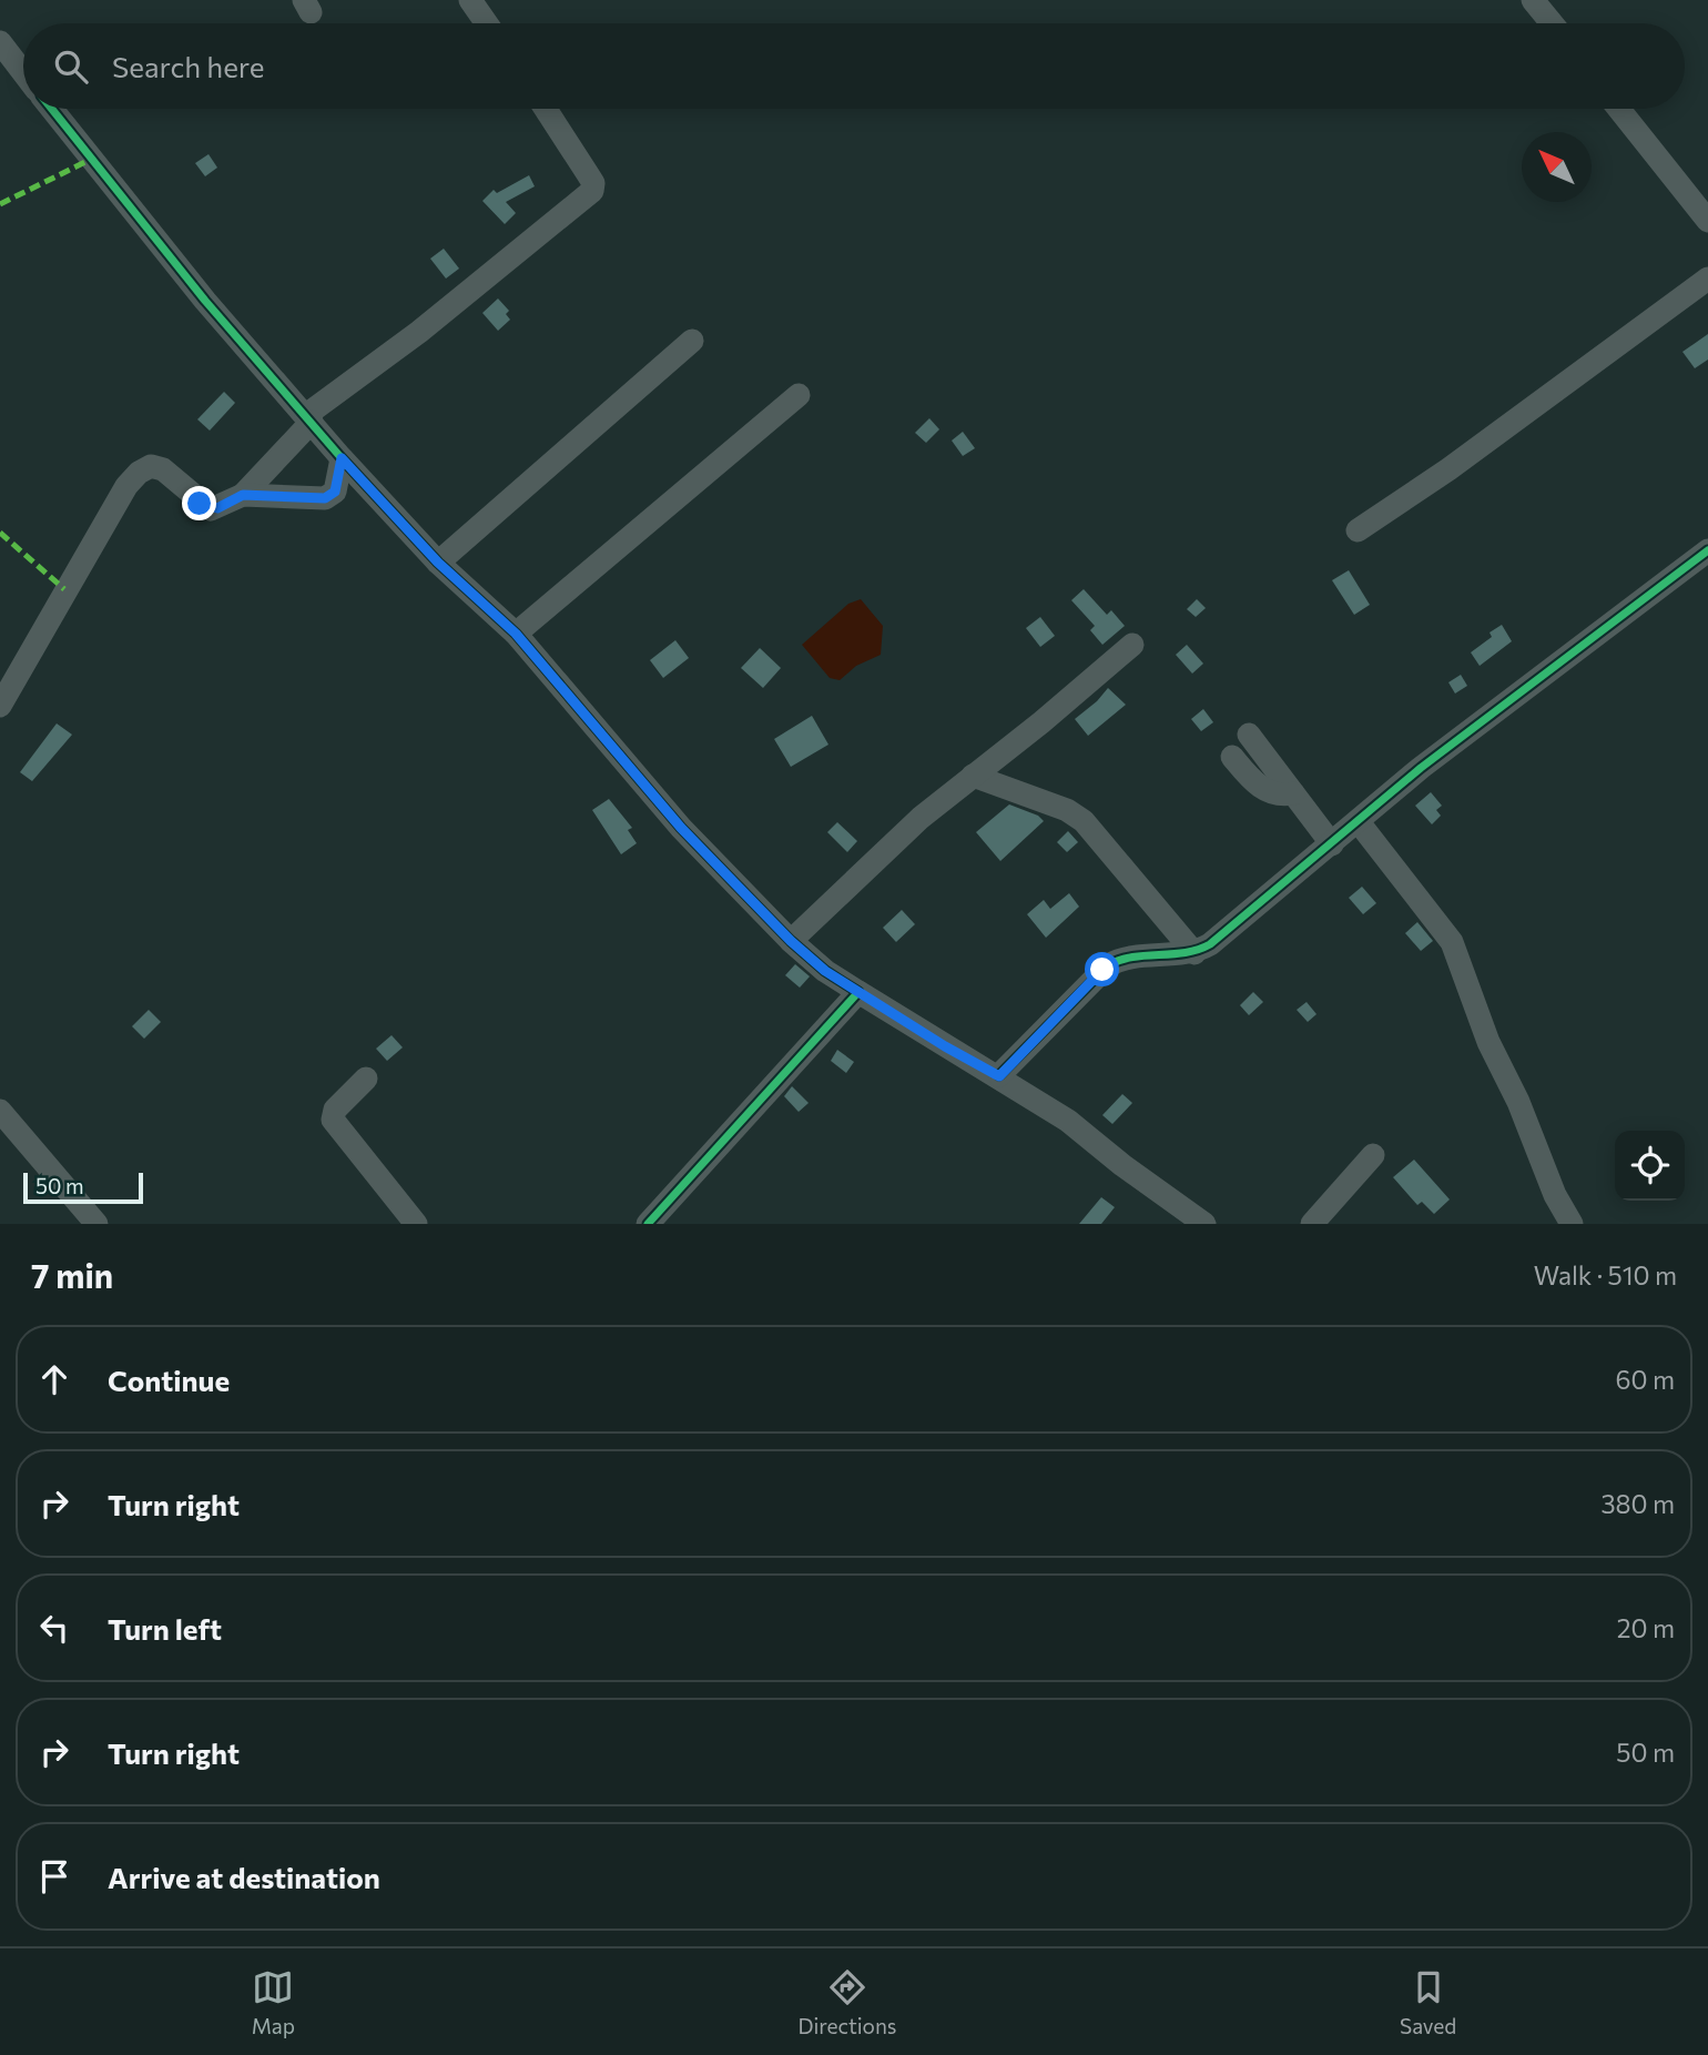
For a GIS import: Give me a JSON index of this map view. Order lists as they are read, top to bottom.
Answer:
{
  "scale_bar": "50 m",
  "north": "top left",
  "page": {
    "search": "Search here",
    "scale": "50 m",
    "heading": ["7 min", "Walk · 510 m"],
    "list": [
      ["Continue", "60 m"],
      ["Turn right", "380 m"],
      ["Turn left", "20 m"],
      ["Turn right", "50 m"],
      "Arrive at destination"
    ],
    "nav": ["Map", "Directions", "Saved"]
  }
}
